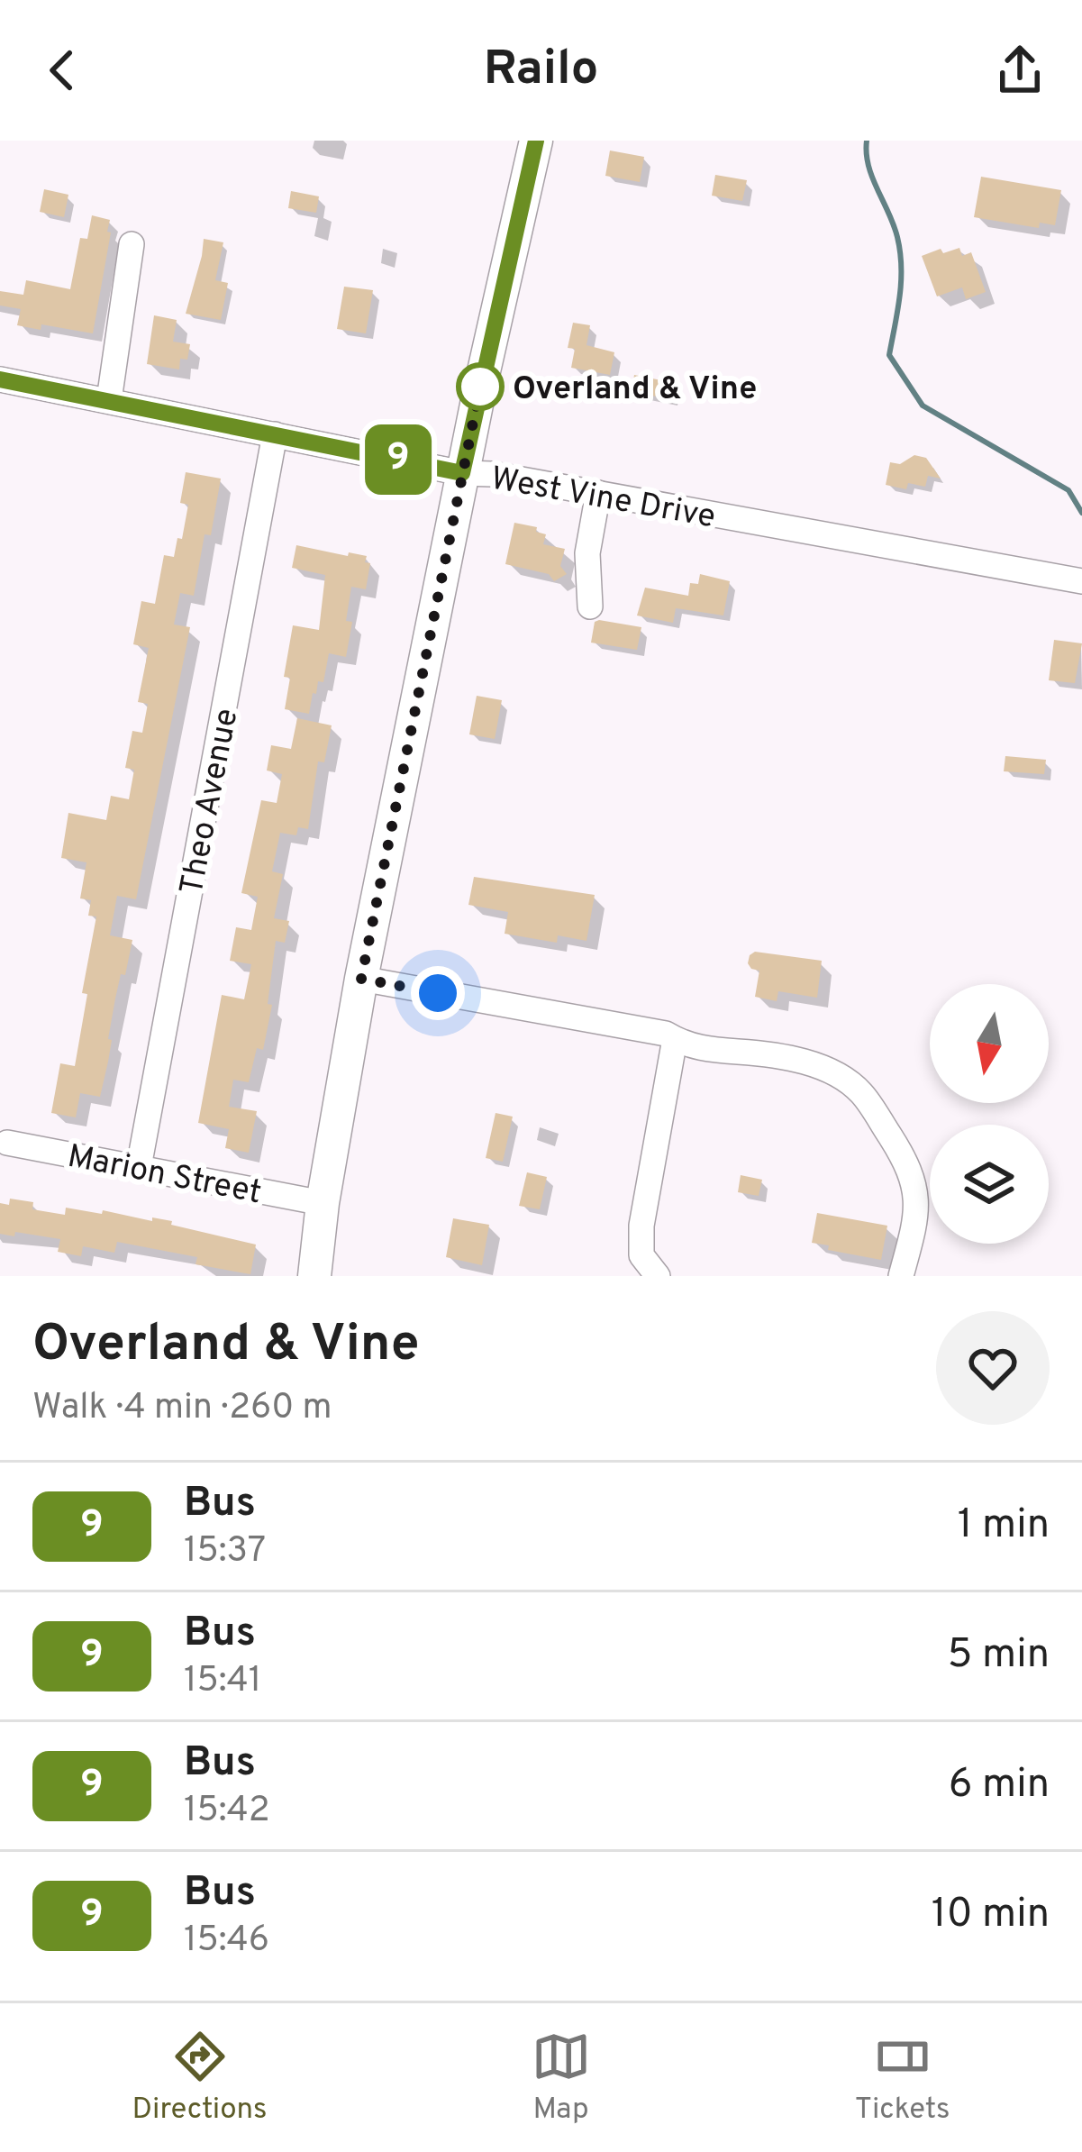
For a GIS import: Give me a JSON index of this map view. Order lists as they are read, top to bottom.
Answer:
{
  "streets": {
    "street": ["West Vine Drive", "Theo Avenue", "Marion Street"]
  },
  "crossings": [
    ["West Vine Drive", "Theo Avenue"],
    ["Theo Avenue", "Marion Street"]
  ],
  "places": ["Overland & Vine"],
  "lines": ["bus line 9"],
  "north": "bottom",
  "page": {
    "header": "Railo",
    "on_map": "9",
    "heading": ["Overland & Vine", "Walk · 4 min · 260 m"],
    "list": [
      {
        "mark": "9",
        "name": "Bus",
        "note": "15:37",
        "value": "1 min"
      },
      {
        "mark": "9",
        "name": "Bus",
        "note": "15:41",
        "value": "5 min"
      },
      {
        "mark": "9",
        "name": "Bus",
        "note": "15:42",
        "value": "6 min"
      },
      {
        "mark": "9",
        "name": "Bus",
        "note": "15:46",
        "value": "10 min"
      }
    ],
    "tabs": ["Directions", "Map", "Tickets"]
  }
}
